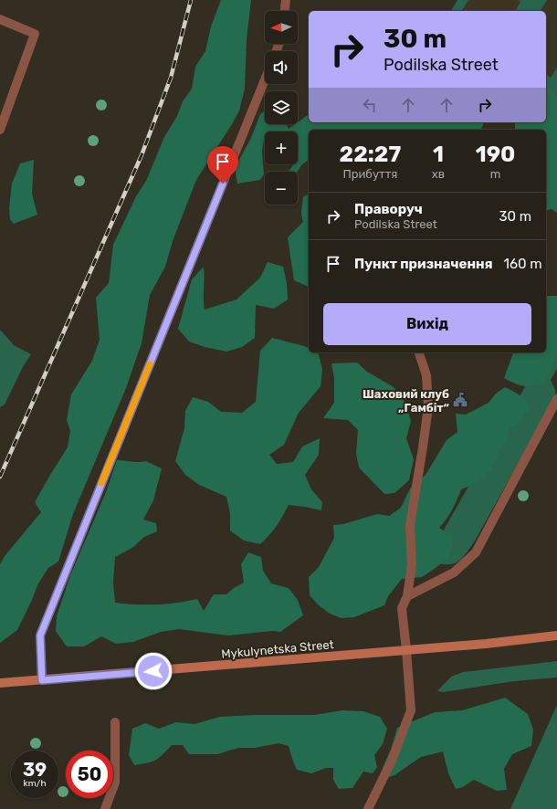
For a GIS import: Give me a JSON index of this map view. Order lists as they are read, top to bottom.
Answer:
{
  "streets": {
    "main road": ["Mykulynetska Street"]
  },
  "places": {
    "public building": ["Шаховий клуб „Гамбіт“"]
  },
  "north": "left",
  "page": {
    "map_buttons": ["+", "−"],
    "turn": ["30 m", "Podilska Street"],
    "eta": [
      "22:27",
      "Прибуття",
      "1",
      "хв",
      "190",
      "m"
    ],
    "list": [
      {
        "name": "Праворуч",
        "note": "Podilska Street",
        "value": "30 m"
      },
      {
        "name": "Пункт призначення",
        "value": "160 m"
      }
    ],
    "buttons": "Вихід",
    "speed": "39 km/h",
    "limit": "50"
  }
}
